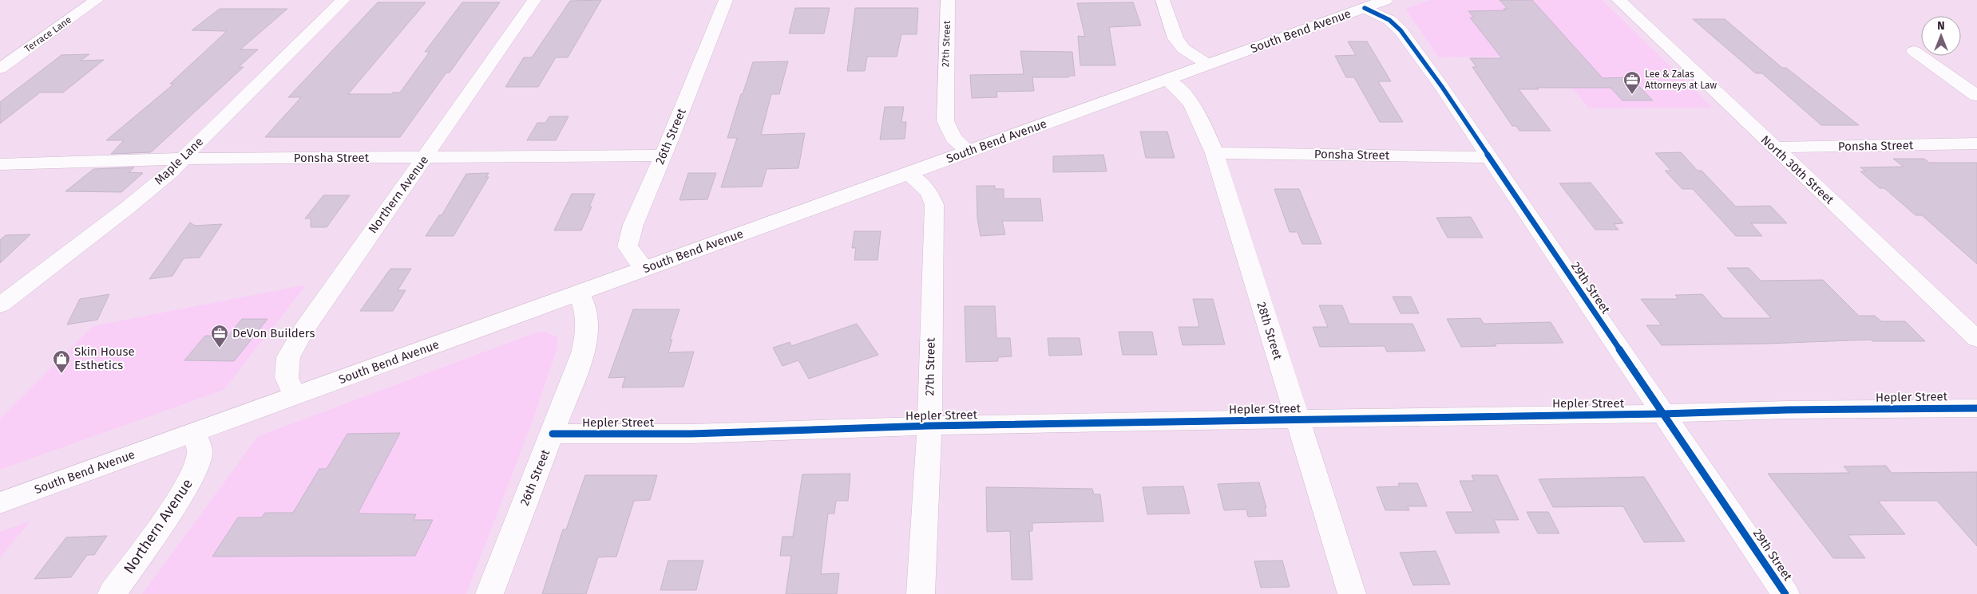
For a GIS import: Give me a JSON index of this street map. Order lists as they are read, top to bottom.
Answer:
{
  "streets": {
    "street": [
      "South Bend Avenue",
      "Terrace Lane",
      "27th Street",
      "26th Street",
      "Ponsha Street",
      "Maple Lane",
      "North 30th Street",
      "Northern Avenue",
      "29th Street",
      "28th Street",
      "Hepler Street"
    ]
  },
  "crossings": [
    ["South Bend Avenue", "27th Street"],
    ["South Bend Avenue", "26th Street"],
    ["South Bend Avenue", "Northern Avenue"],
    ["South Bend Avenue", "29th Street"],
    ["South Bend Avenue", "28th Street"],
    ["27th Street", "Hepler Street"],
    ["26th Street", "Ponsha Street"],
    ["26th Street", "Hepler Street"],
    ["Ponsha Street", "Maple Lane"],
    ["Ponsha Street", "North 30th Street"],
    ["Ponsha Street", "Northern Avenue"],
    ["Ponsha Street", "29th Street"],
    ["Ponsha Street", "28th Street"],
    ["29th Street", "Hepler Street"],
    ["28th Street", "Hepler Street"]
  ],
  "places": {
    "office": ["Lee & Zalas Attorneys at Law", "DeVon Builders"],
    "shop": ["Skin House Esthetics"]
  },
  "north": "top"
}
